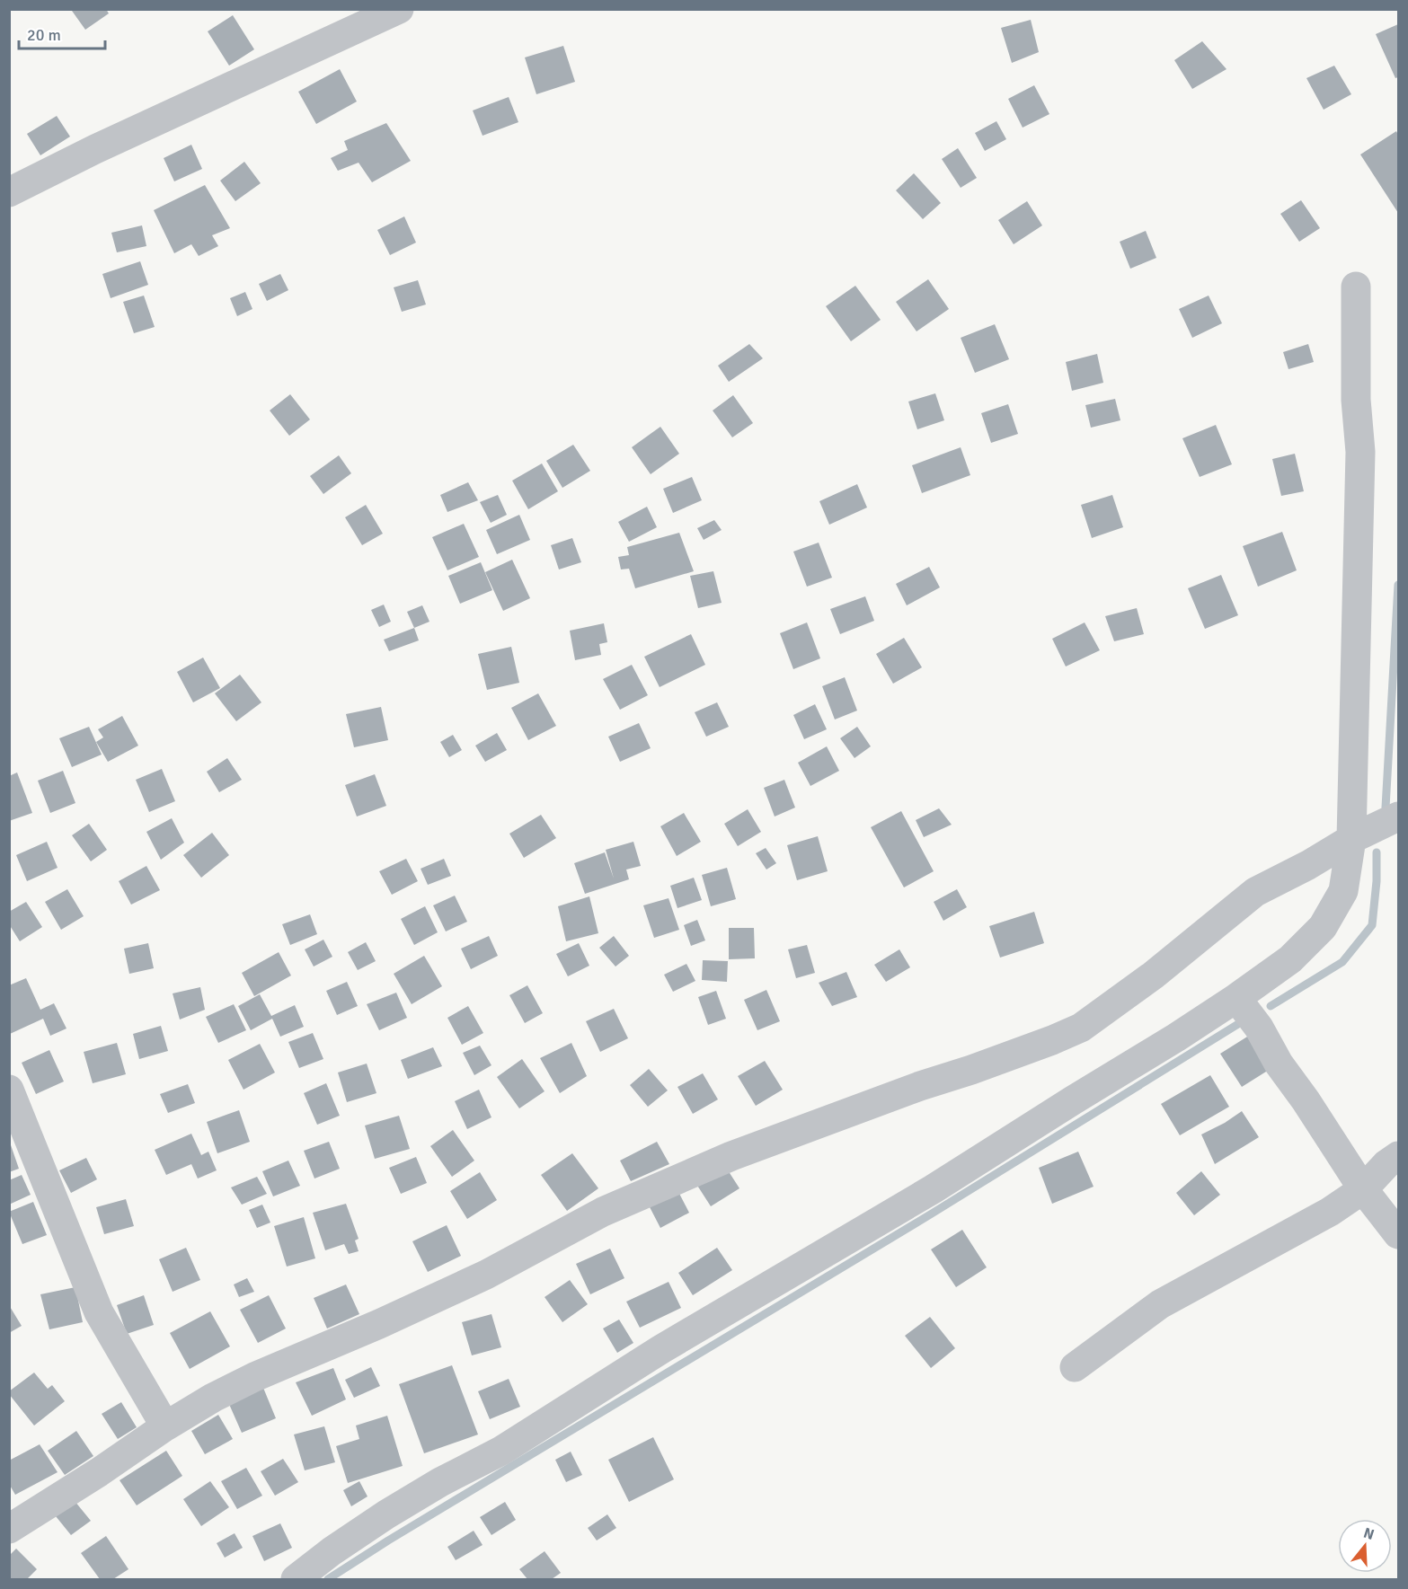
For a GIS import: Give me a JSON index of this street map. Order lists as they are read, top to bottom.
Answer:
{
  "scale_bar": "20 m",
  "north": "top"
}
